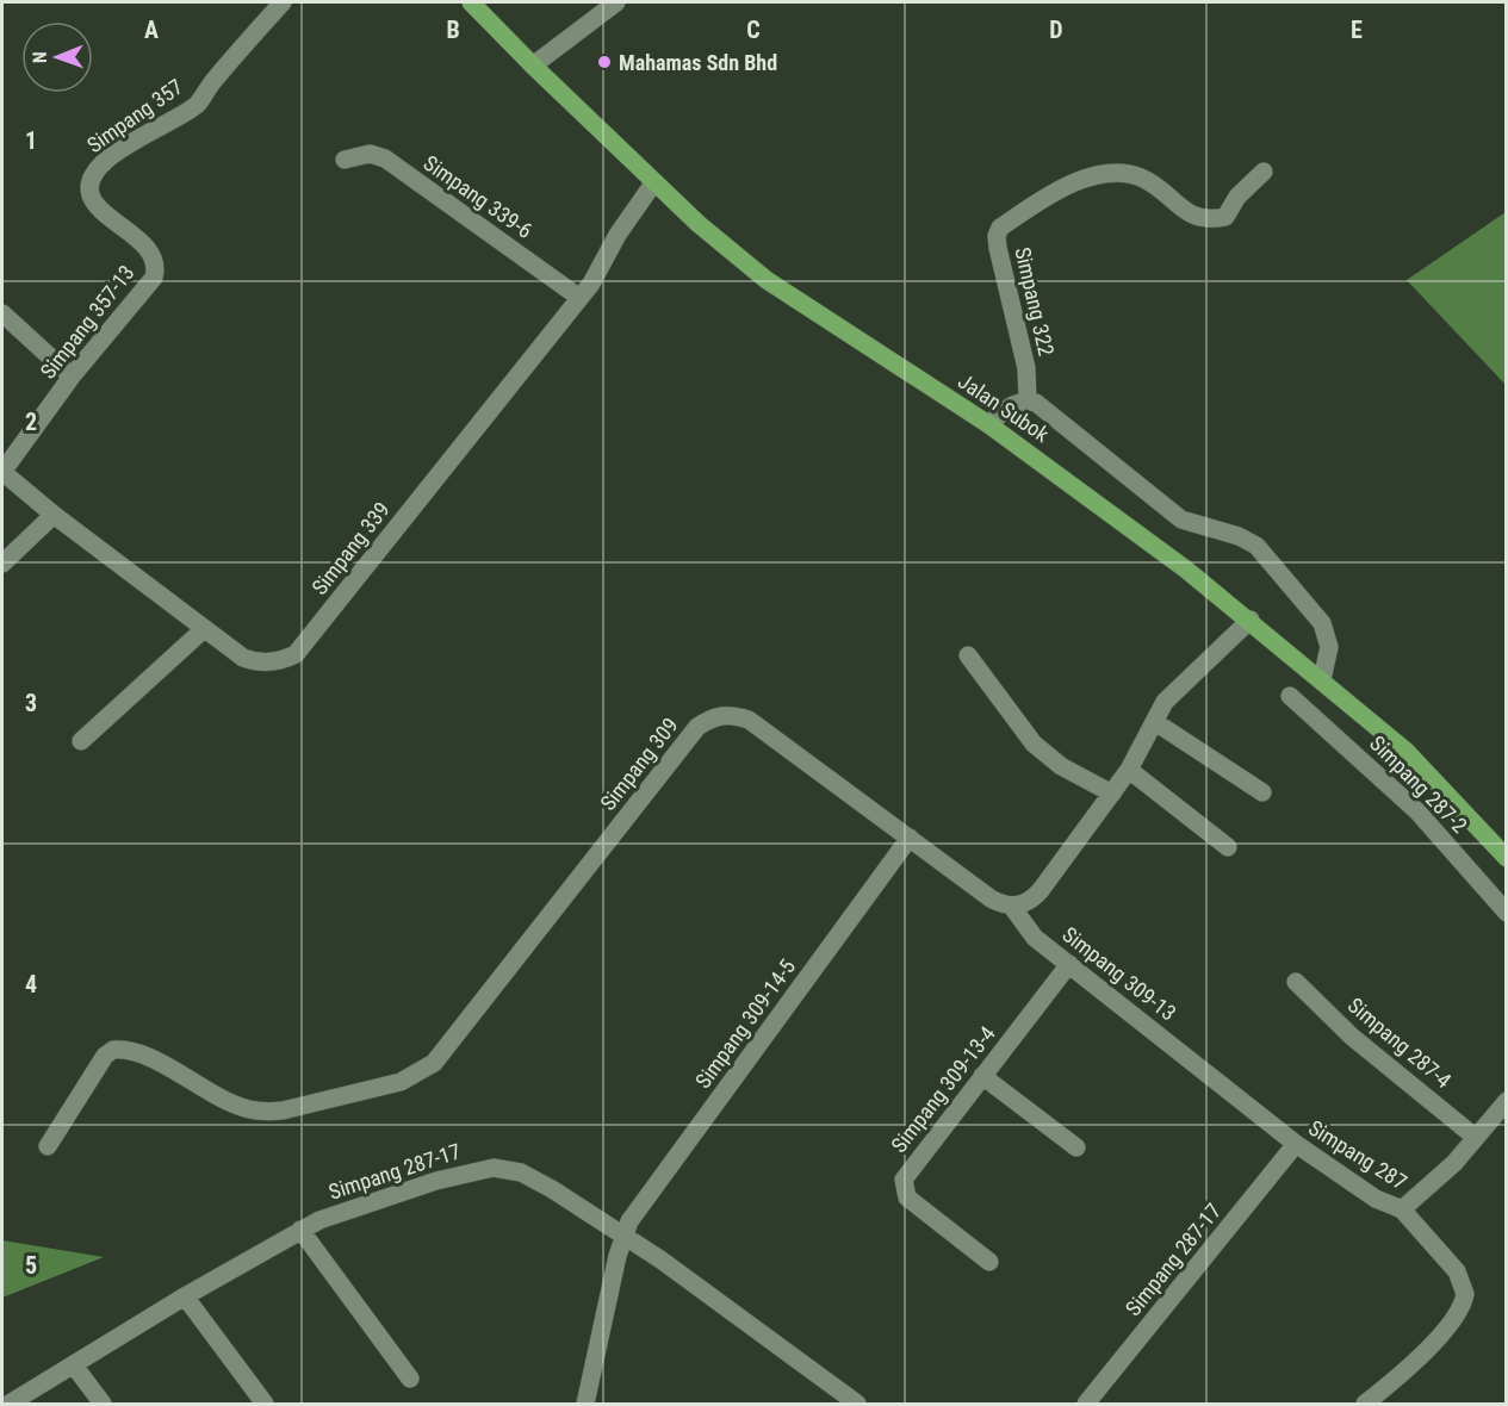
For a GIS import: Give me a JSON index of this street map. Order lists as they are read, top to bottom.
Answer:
{
  "streets": {
    "main road": ["Jalan Subok"],
    "street": [
      "Simpang 357",
      "Simpang 339-6",
      "Simpang 322",
      "Simpang 357-13",
      "Simpang 339",
      "Simpang 309",
      "Simpang 287-2",
      "Simpang 309-13",
      "Simpang 309-14-5",
      "Simpang 287-4",
      "Simpang 309-13-4",
      "Simpang 287",
      "Simpang 287-17"
    ]
  },
  "crossings": [
    ["Simpang 357", "Simpang 357-13"],
    ["Simpang 339-6", "Simpang 339"],
    ["Simpang 357-13", "Simpang 339"],
    ["Jalan Subok", "Simpang 339"],
    ["Simpang 309", "Simpang 309-13"],
    ["Simpang 309", "Simpang 309-14-5"],
    ["Simpang 309-13", "Simpang 309-13-4"],
    ["Simpang 309-13", "Simpang 287"],
    ["Simpang 309-14-5", "Simpang 287-17"],
    ["Simpang 287-4", "Simpang 287"],
    ["Simpang 287", "Simpang 287-17"]
  ],
  "places": ["Mahamas Sdn Bhd"],
  "north": "left",
  "grid": {
    "columns": [
      "A",
      "B",
      "C",
      "D",
      "E"
    ],
    "rows": [
      "1",
      "2",
      "3",
      "4",
      "5"
    ]
  }
}
